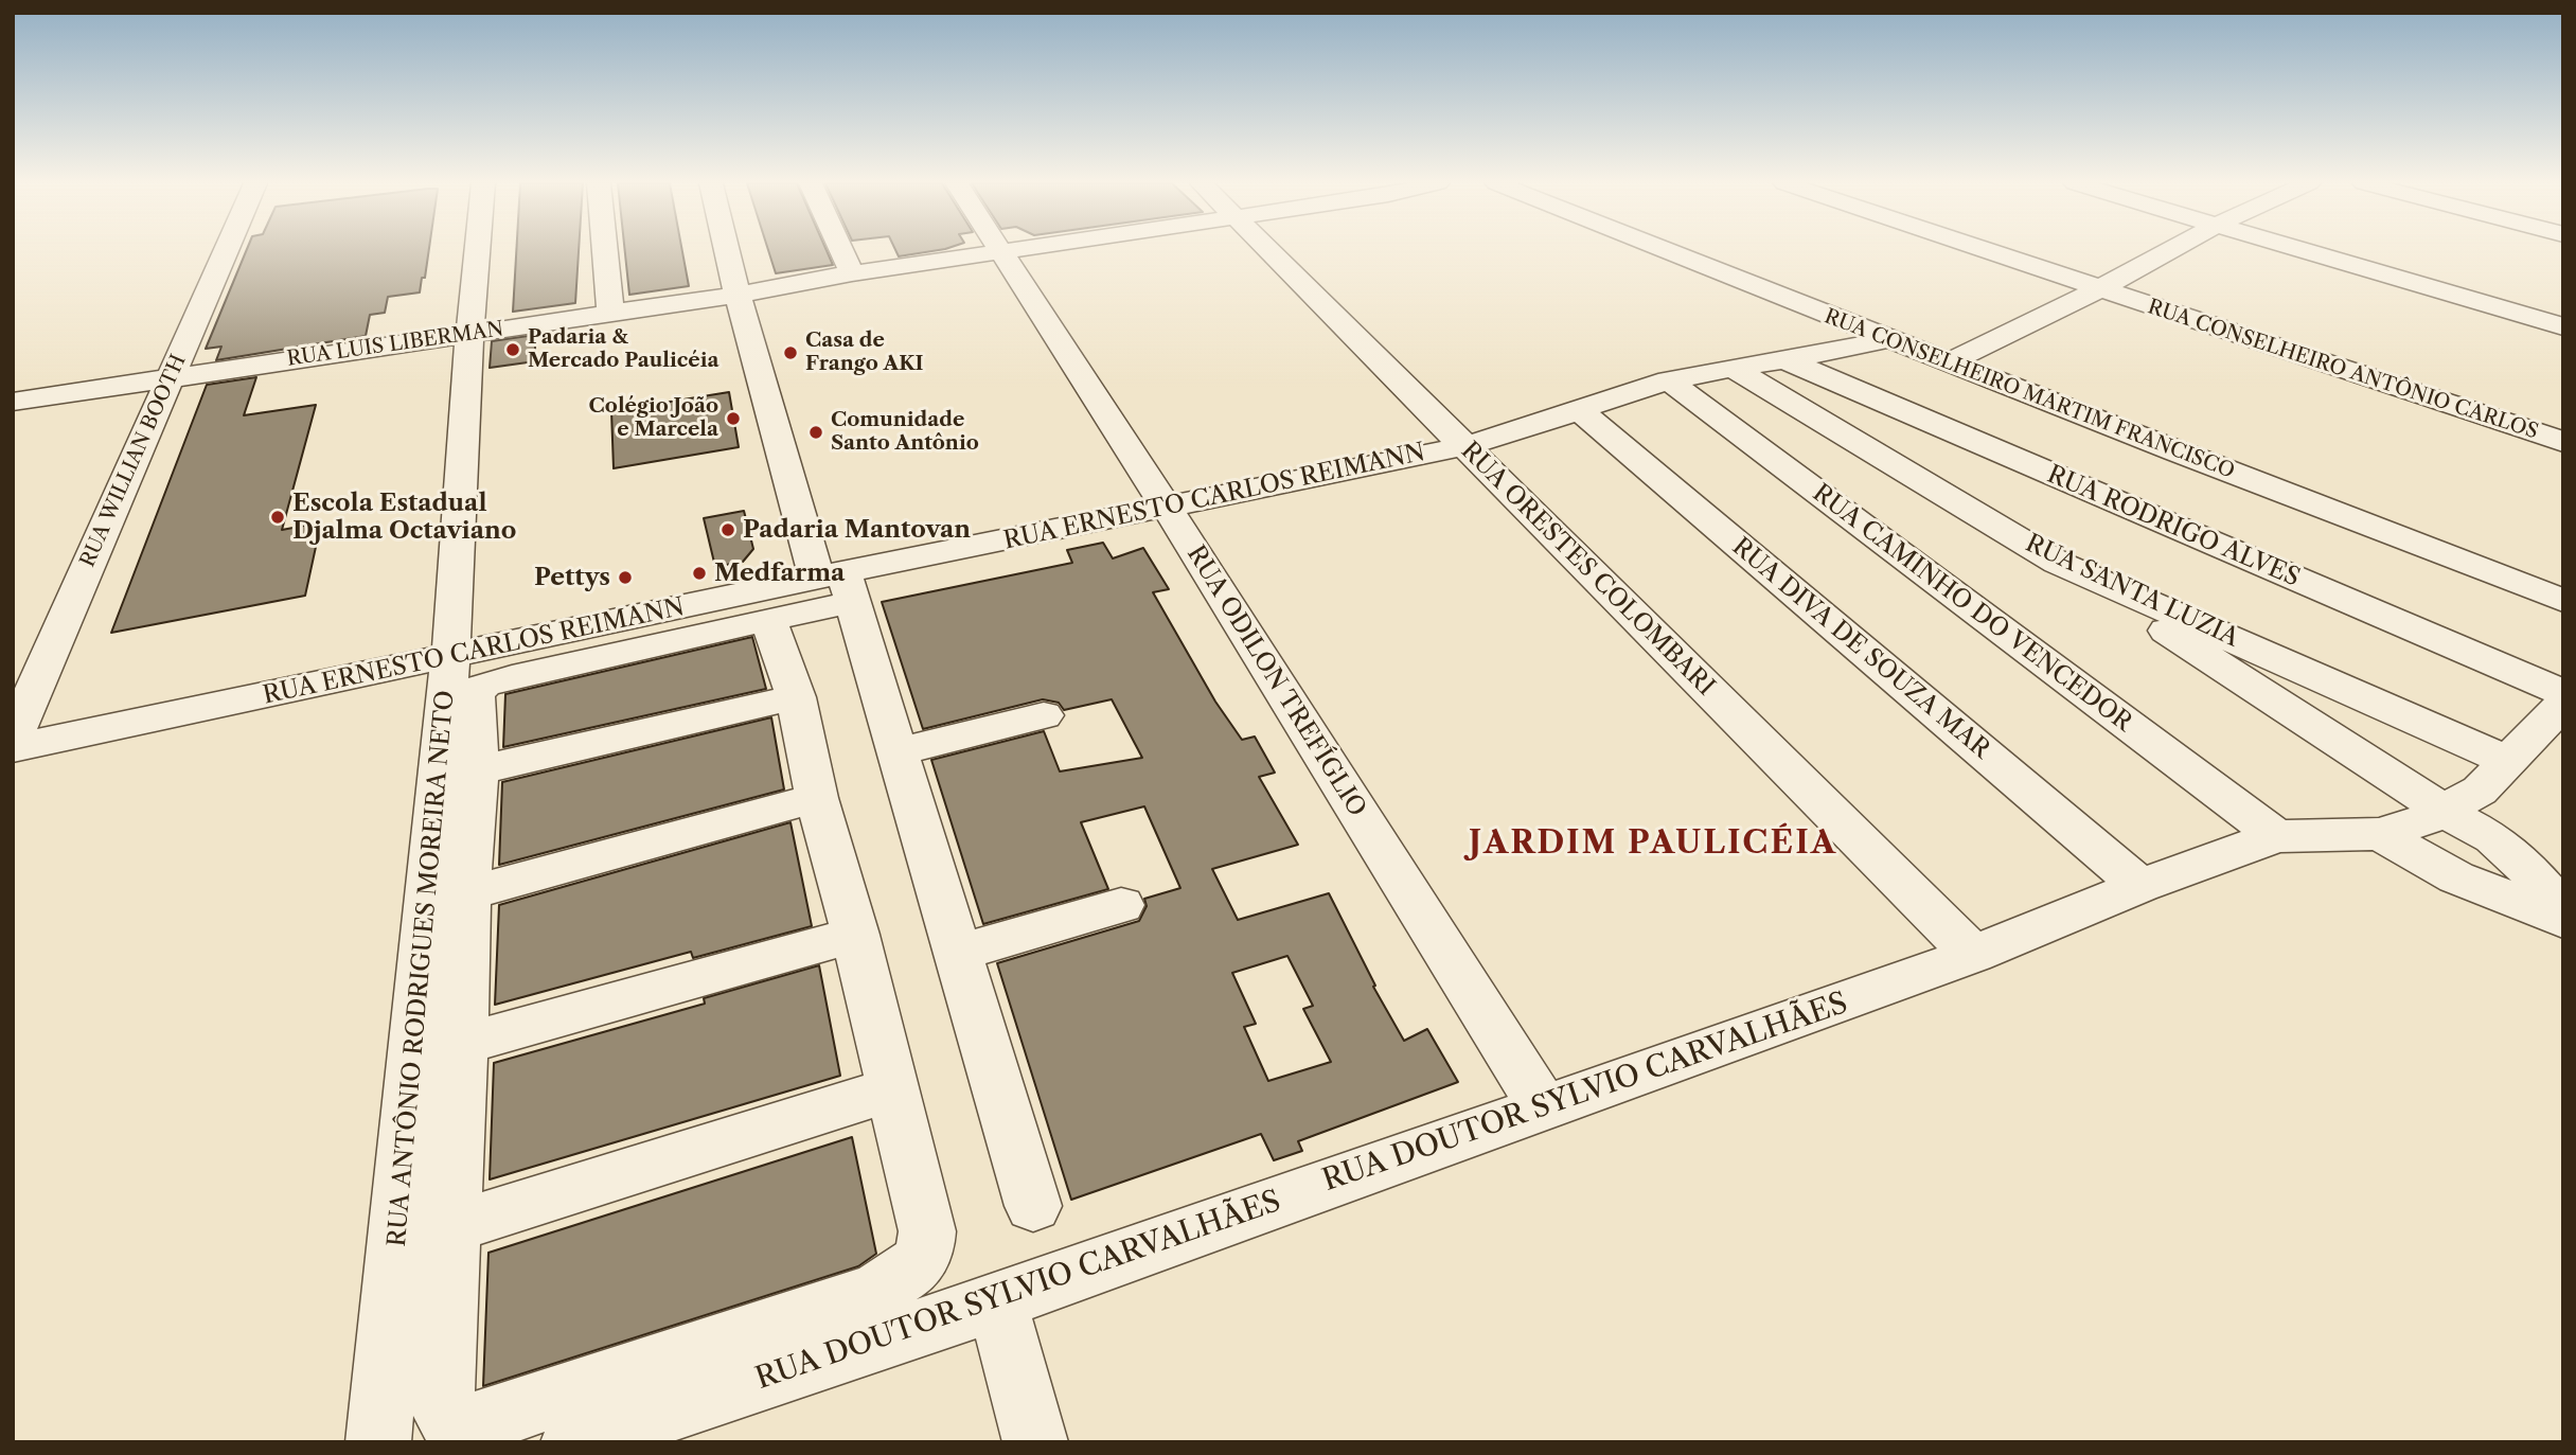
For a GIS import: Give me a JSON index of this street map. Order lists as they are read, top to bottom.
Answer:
{
  "streets": {
    "street": [
      "RUA LUIS LIBERMAN",
      "RUA CONSELHEIRO ANTÔNIO CARLOS",
      "RUA CONSELHEIRO MARTIM FRANCISCO",
      "RUA WILLIAN BOOTH",
      "RUA ERNESTO CARLOS REIMANN",
      "RUA RODRIGO ALVES",
      "RUA ORESTES COLOMBARI",
      "RUA SANTA LUZIA",
      "RUA CAMINHO DO VENCEDOR",
      "RUA DIVA DE SOUZA MAR",
      "RUA ODILON TREFÍGLIO",
      "RUA ANTÔNIO RODRIGUES MOREIRA NETO",
      "RUA DOUTOR SYLVIO CARVALHÃES"
    ]
  },
  "crossings": [
    ["RUA LUIS LIBERMAN", "RUA WILLIAN BOOTH"],
    ["RUA LUIS LIBERMAN", "RUA ODILON TREFÍGLIO"],
    ["RUA LUIS LIBERMAN", "RUA ANTÔNIO RODRIGUES MOREIRA NETO"],
    ["RUA CONSELHEIRO MARTIM FRANCISCO", "RUA ERNESTO CARLOS REIMANN"],
    ["RUA ERNESTO CARLOS REIMANN", "RUA RODRIGO ALVES"],
    ["RUA ERNESTO CARLOS REIMANN", "RUA ORESTES COLOMBARI"],
    ["RUA ERNESTO CARLOS REIMANN", "RUA SANTA LUZIA"],
    ["RUA ERNESTO CARLOS REIMANN", "RUA CAMINHO DO VENCEDOR"],
    ["RUA ERNESTO CARLOS REIMANN", "RUA DIVA DE SOUZA MAR"],
    ["RUA ERNESTO CARLOS REIMANN", "RUA ODILON TREFÍGLIO"],
    ["RUA ERNESTO CARLOS REIMANN", "RUA ANTÔNIO RODRIGUES MOREIRA NETO"],
    ["RUA ORESTES COLOMBARI", "RUA DOUTOR SYLVIO CARVALHÃES"],
    ["RUA SANTA LUZIA", "RUA DOUTOR SYLVIO CARVALHÃES"],
    ["RUA CAMINHO DO VENCEDOR", "RUA DOUTOR SYLVIO CARVALHÃES"],
    ["RUA DIVA DE SOUZA MAR", "RUA DOUTOR SYLVIO CARVALHÃES"],
    ["RUA ODILON TREFÍGLIO", "RUA DOUTOR SYLVIO CARVALHÃES"]
  ],
  "districts": ["JARDIM PAULICÉIA"],
  "places": [
    "Padaria & Mercado Paulicéia",
    "Casa de Frango AKI",
    "Colégio João e Marcela",
    "Comunidade Santo Antônio",
    "Escola Estadual Djalma Octaviano",
    "Padaria Mantovan",
    "Medfarma",
    "Pettys"
  ]
}
